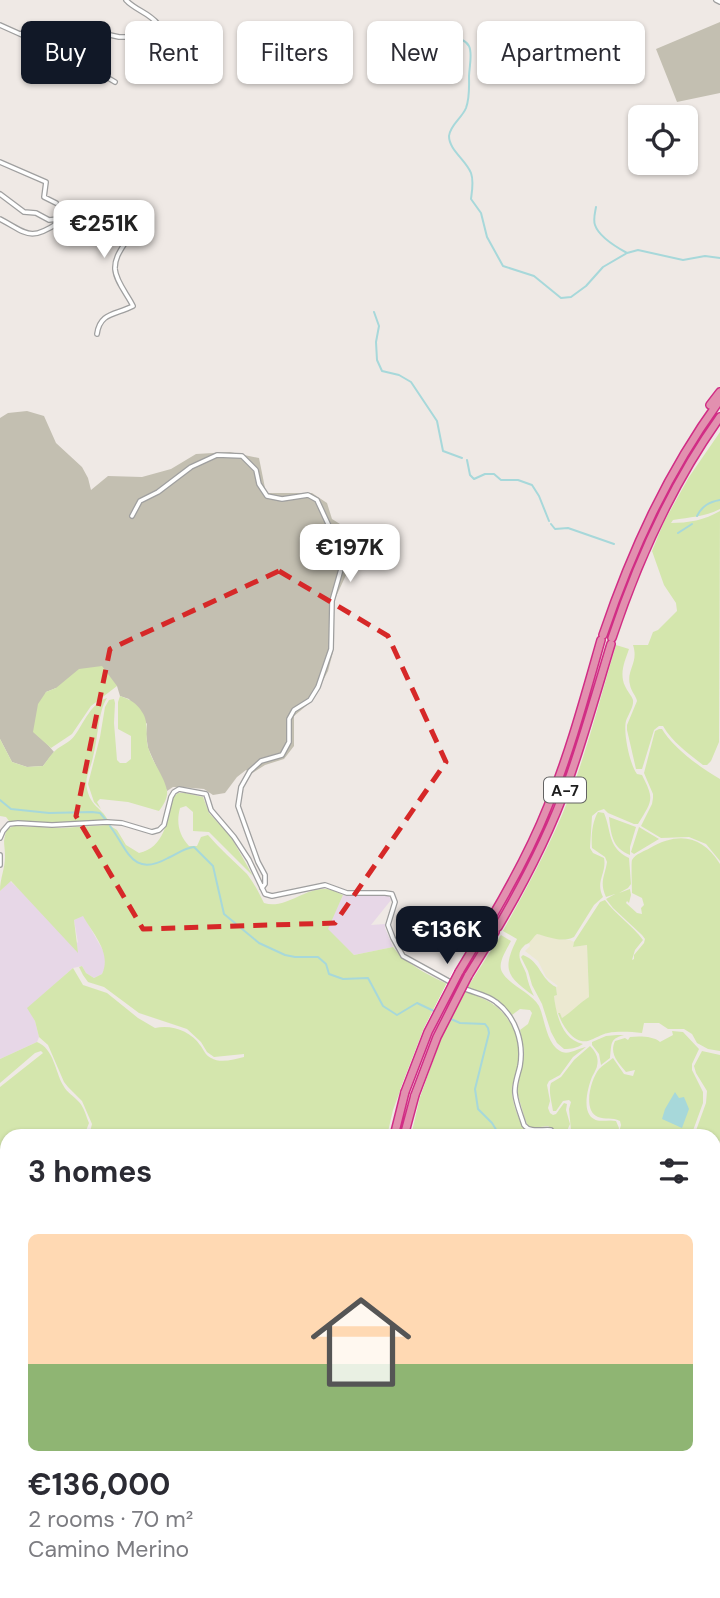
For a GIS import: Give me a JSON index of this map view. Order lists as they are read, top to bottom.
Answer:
{
  "streets": {
    "highway": ["A-7"]
  },
  "page": {
    "chip": [
      "Buy",
      "Rent",
      "Filters",
      "New",
      "Apartment"
    ],
    "price": ["€251K", "€197K", "€136K"],
    "heading": "3 homes",
    "list": [
      {
        "name": "€136,000",
        "note": "2 rooms · 70 m² · Camino Merino"
      }
    ]
  }
}
